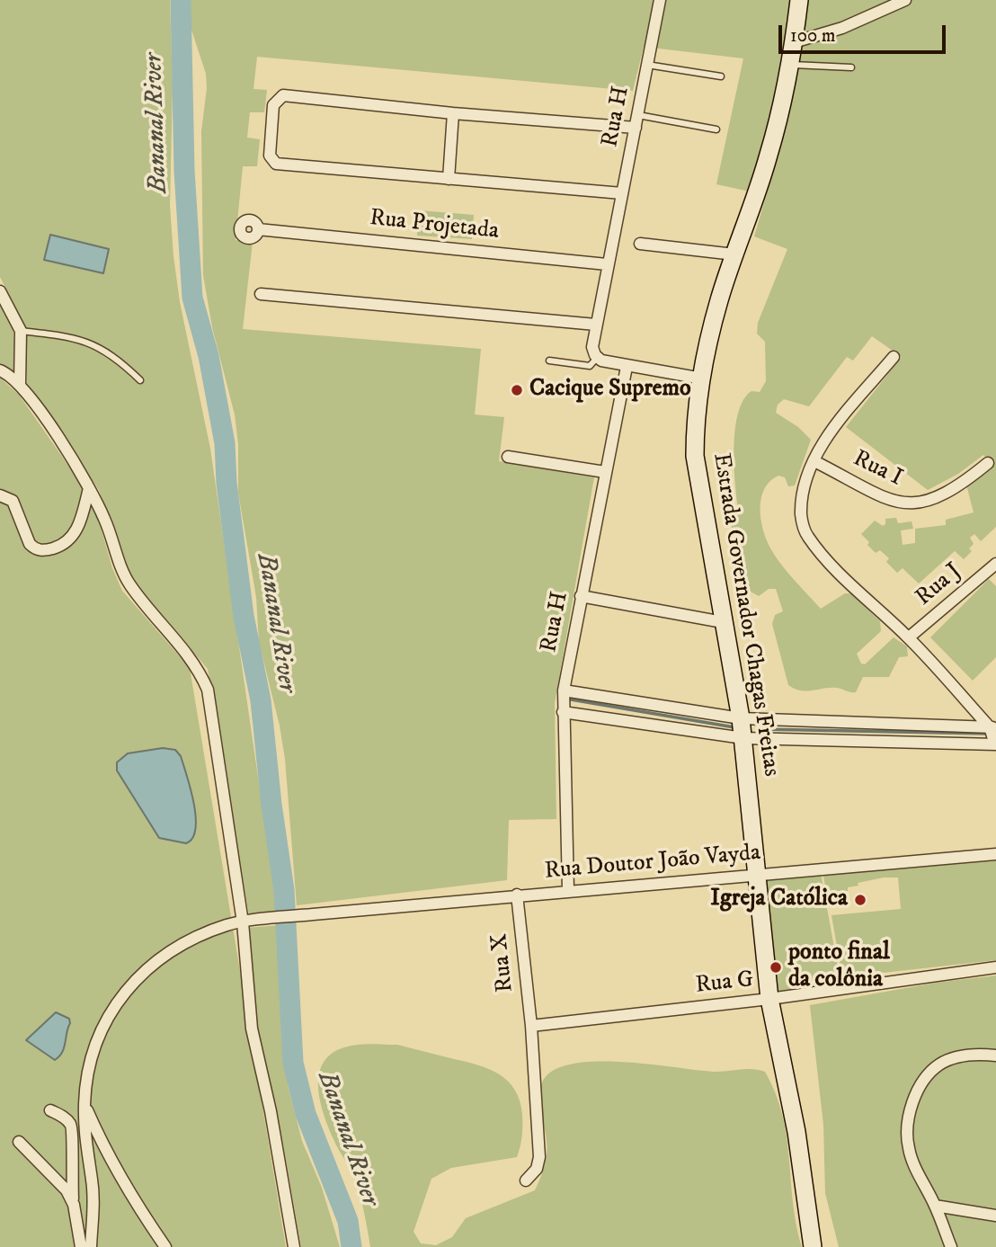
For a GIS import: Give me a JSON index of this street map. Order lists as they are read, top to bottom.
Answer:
{
  "streets": {
    "main road": ["Estrada Governador Chagas Freitas"],
    "street": [
      "Rua H",
      "Rua Projetada",
      "Rua I",
      "Rua J",
      "Rua Doutor João Vayda",
      "Rua X",
      "Rua G"
    ]
  },
  "crossings": [
    ["Rua H", "Rua Projetada"],
    ["Rua H", "Rua Doutor João Vayda"],
    ["Estrada Governador Chagas Freitas", "Rua Doutor João Vayda"],
    ["Estrada Governador Chagas Freitas", "Rua G"],
    ["Rua Doutor João Vayda", "Rua X"],
    ["Rua X", "Rua G"]
  ],
  "water": ["Bananal River"],
  "places": ["Cacique Supremo", "Igreja Católica", "ponto final da colônia"],
  "scale_bar": "100 m"
}
